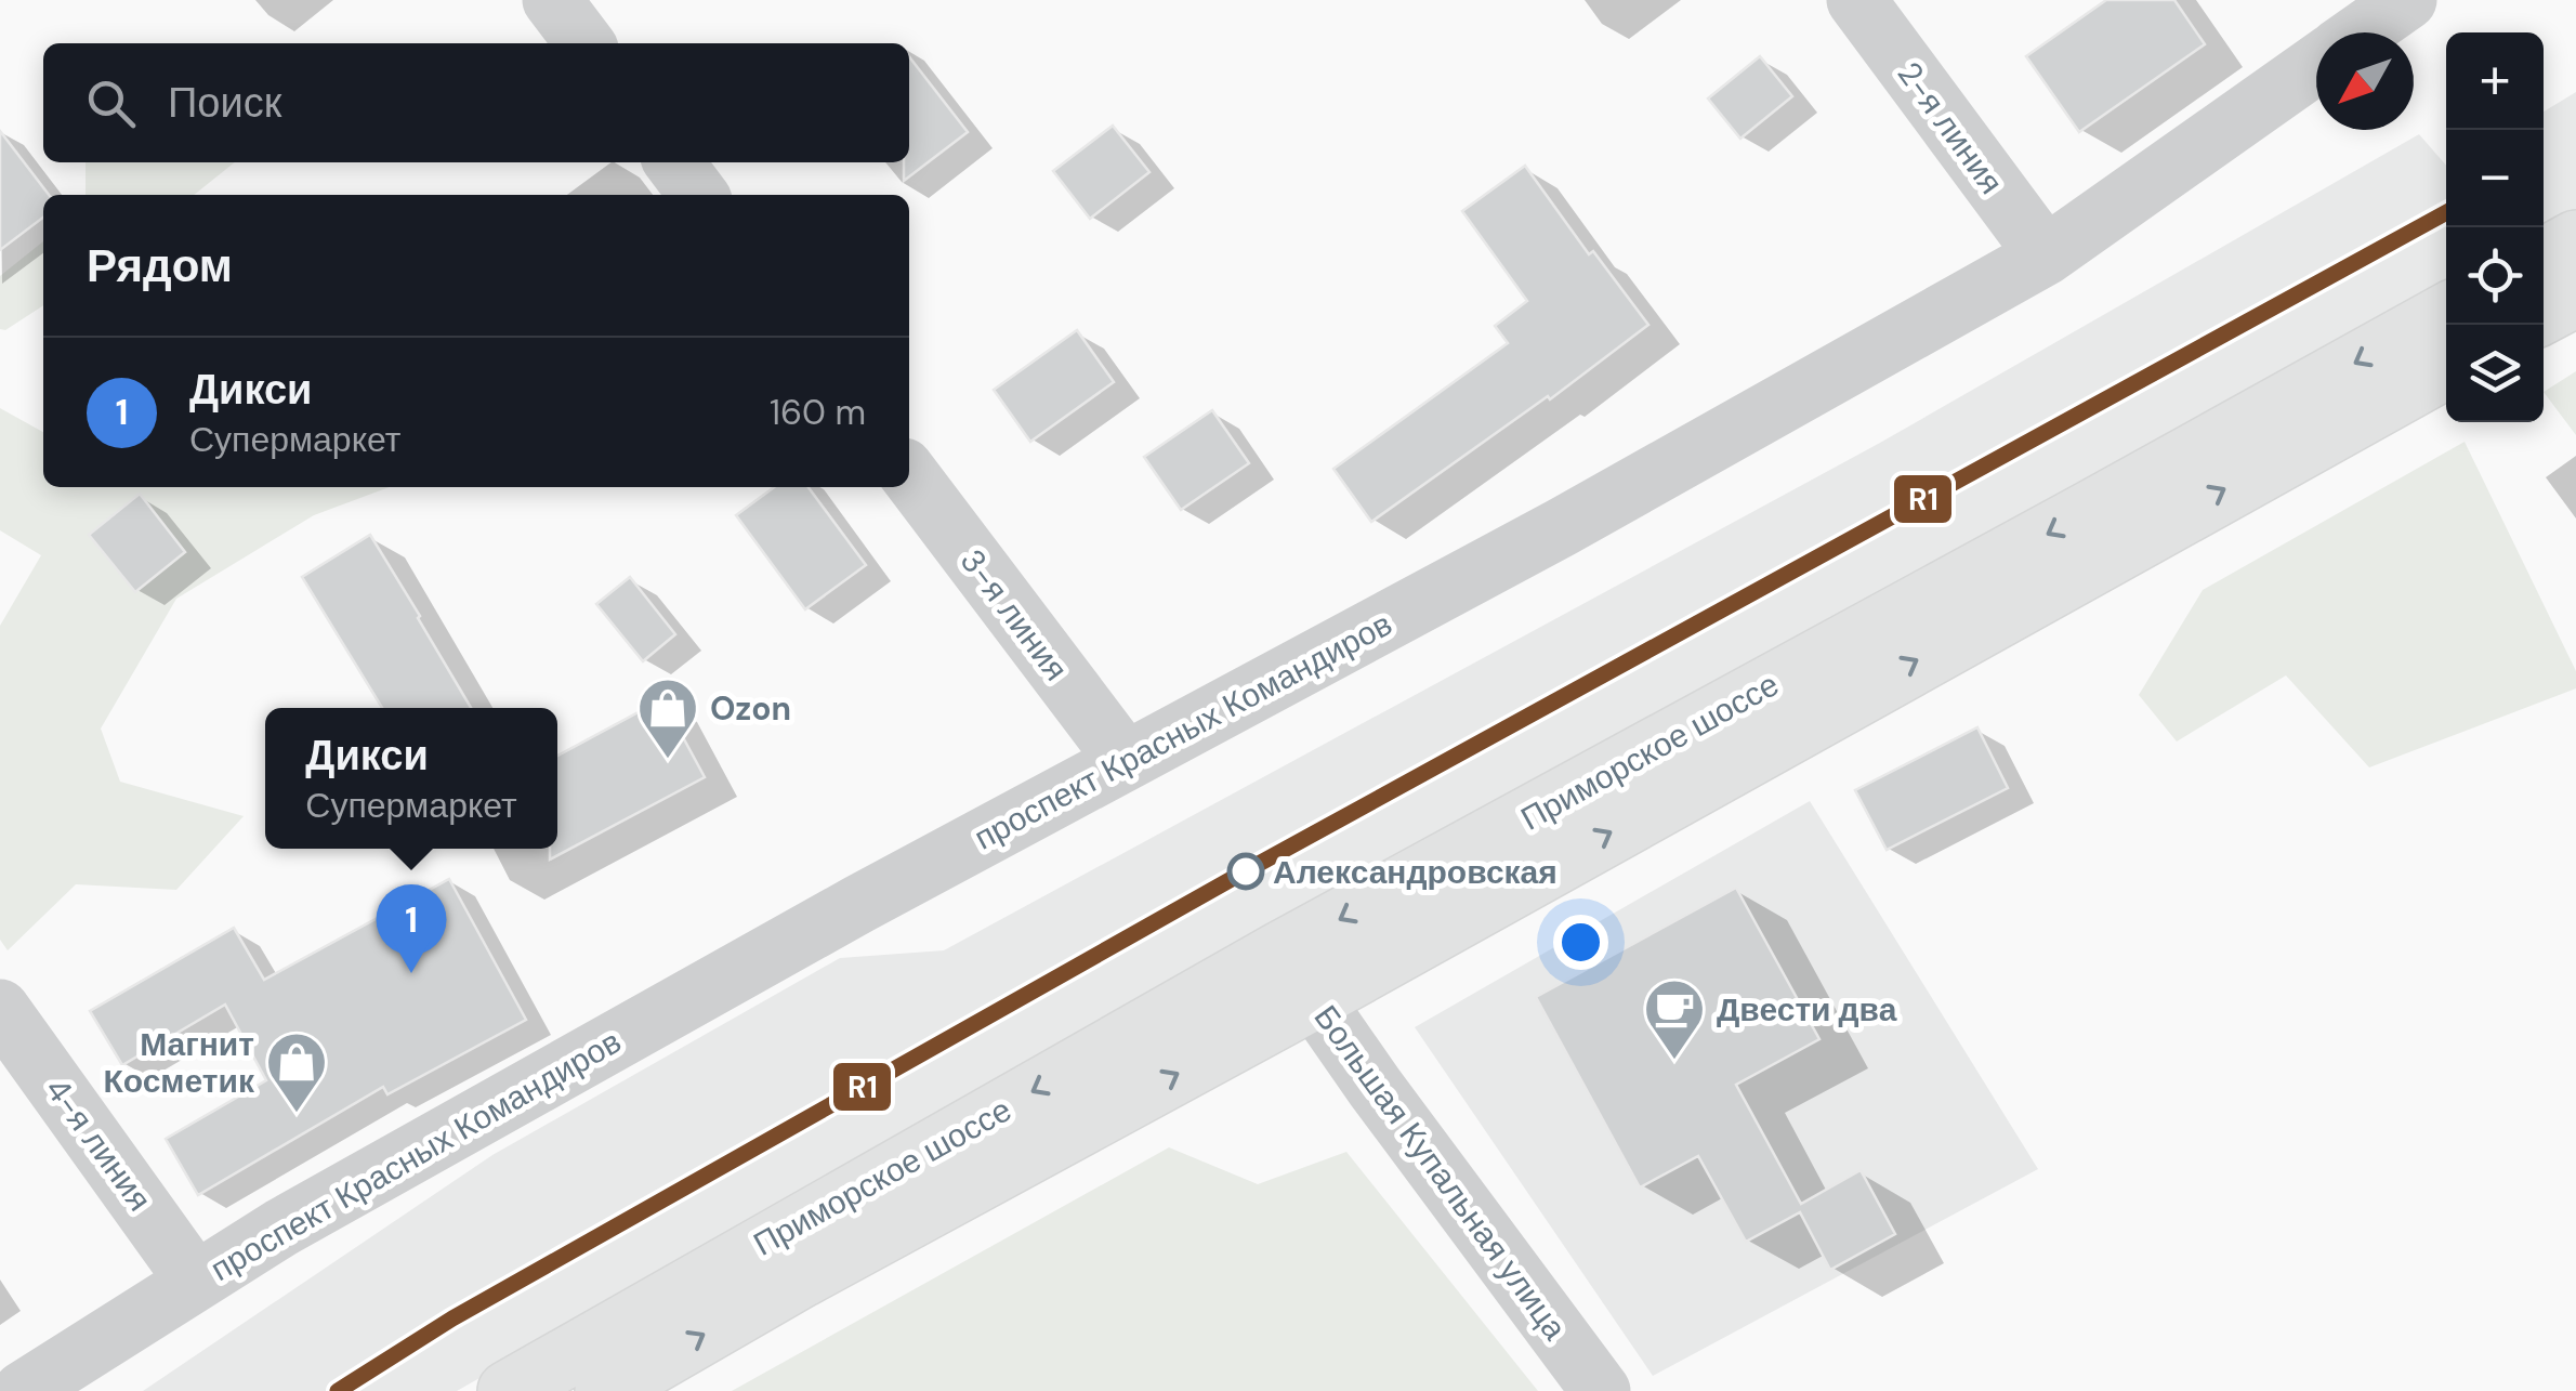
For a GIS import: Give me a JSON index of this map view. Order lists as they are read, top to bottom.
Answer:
{
  "streets": {
    "highway": ["Приморское шоссе"],
    "street": [
      "2-я линия",
      "3-я линия",
      "проспект Красных Командиров",
      "4-я линия",
      "Большая Купальная улица"
    ]
  },
  "crossings": [
    ["2-я линия", "проспект Красных Командиров"],
    ["3-я линия", "проспект Красных Командиров"],
    ["проспект Красных Командиров", "4-я линия"],
    ["Приморское шоссе", "Большая Купальная улица"]
  ],
  "places": {
    "shop": ["Ozon", "Магнит Косметик"],
    "other": ["Александровская"],
    "cafe": ["Двести два"]
  },
  "lines": ["transit line R1"],
  "north": "bottom left",
  "page": {
    "map_buttons": ["+", "−"],
    "search": "Поиск",
    "heading": "Рядом",
    "list": [
      {
        "mark": "1",
        "name": "Дикси",
        "note": "Супермаркет",
        "value": "160 m"
      }
    ],
    "popup": ["Дикси", "Супермаркет"],
    "pins": "1"
  }
}
